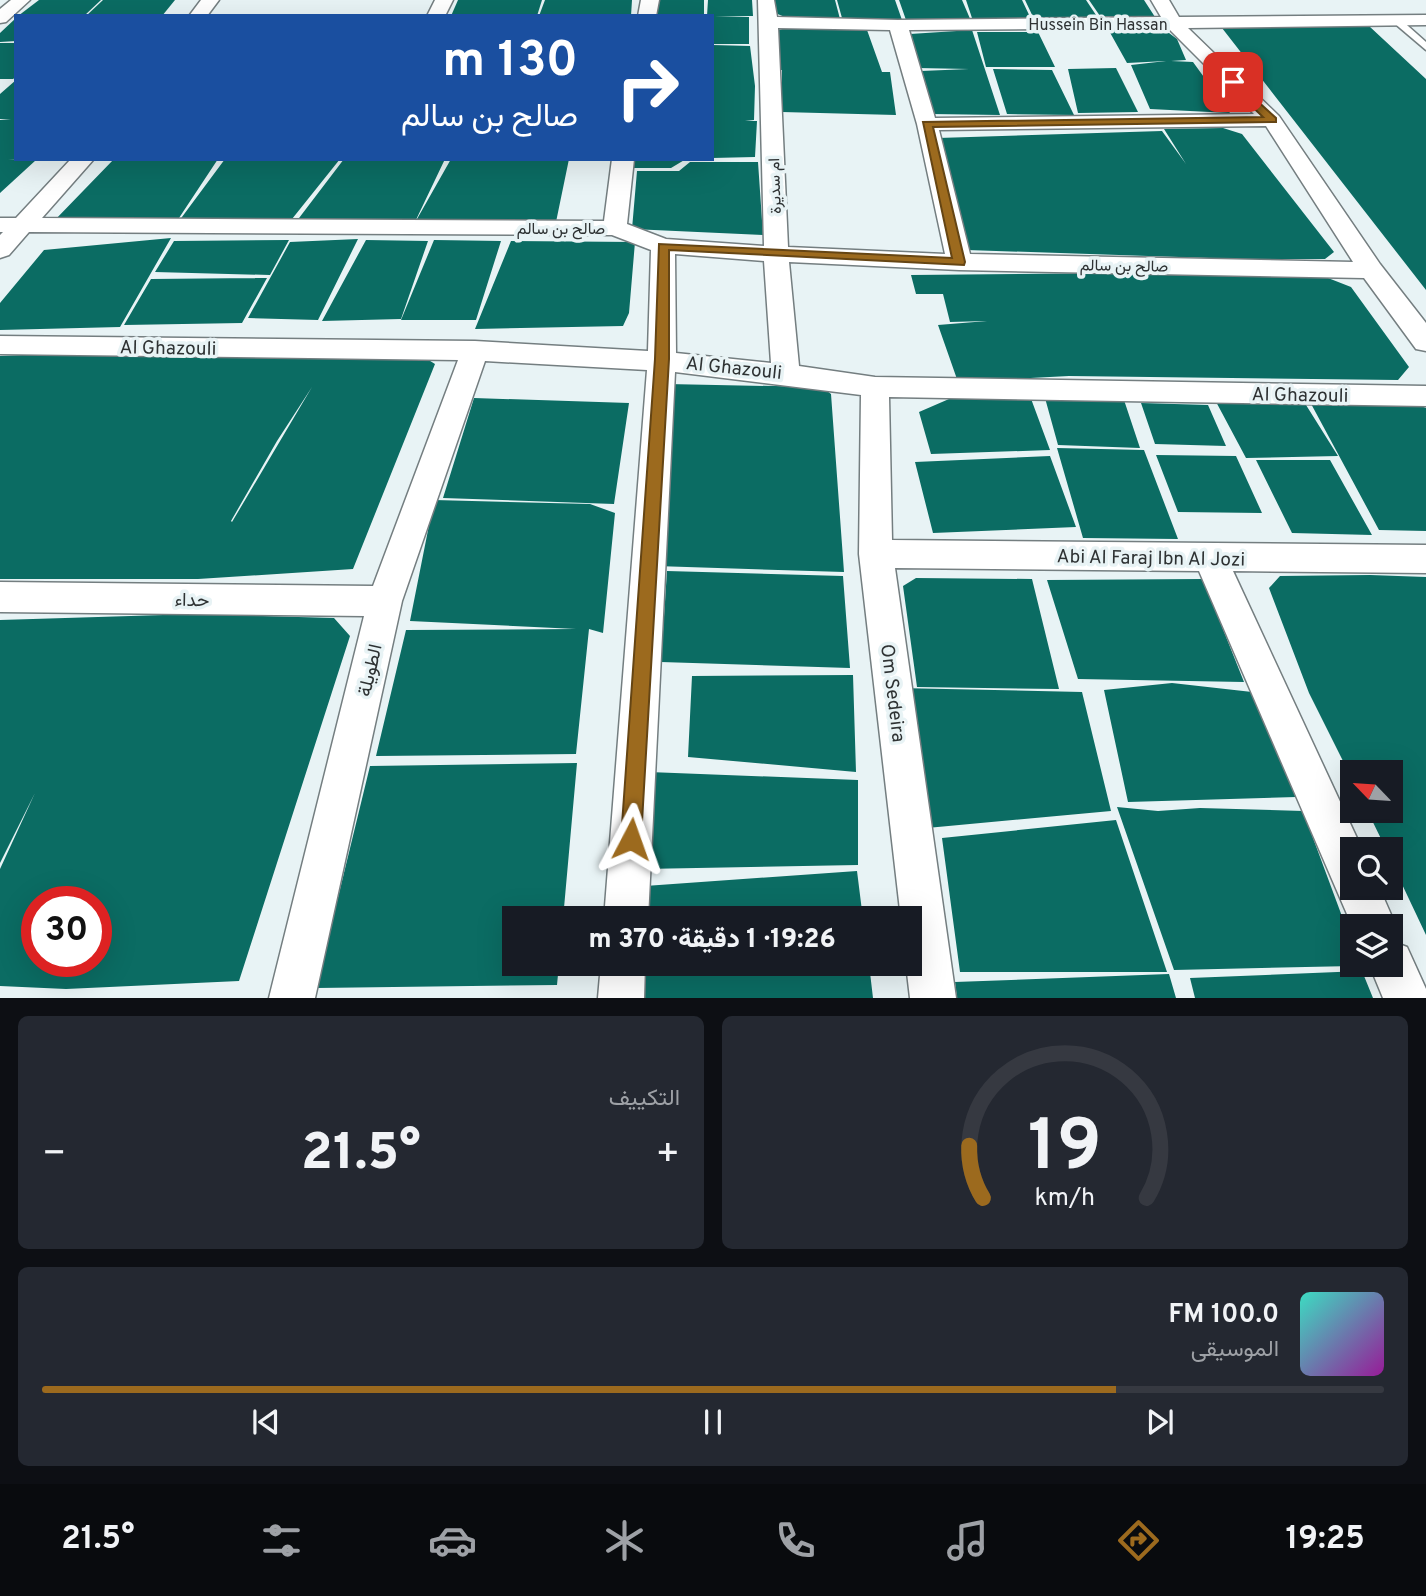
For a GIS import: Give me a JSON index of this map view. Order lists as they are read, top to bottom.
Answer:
{
  "streets": {
    "street": [
      "Hussein Bin Hassan",
      "ام سديرة",
      "صالح بن سالم",
      "Al Ghazouli",
      "Abi Al Faraj Ibn Al Jozi",
      "حداء",
      "الطويلة",
      "Om Sedeira"
    ]
  },
  "crossings": [
    ["Hussein Bin Hassan", "ام سديرة"],
    ["ام سديرة", "صالح بن سالم"],
    ["ام سديرة", "Al Ghazouli"],
    ["Al Ghazouli", "الطويلة"],
    ["Al Ghazouli", "Om Sedeira"],
    ["Abi Al Faraj Ibn Al Jozi", "Om Sedeira"],
    ["حداء", "الطويلة"]
  ],
  "north": "top left",
  "page": {
    "turn": ["130 m", "صالح بن سالم"],
    "limit": "30",
    "trip": "19:26 · 1 دقيقة · 370 m",
    "tile": "التكييف",
    "heat": ["−", "21.5°", "+"],
    "song": ["100.0 FM", "الموسيقى"],
    "tabs": ["19:25", "21.5°"],
    "gauge": ["19", "km/h"]
  }
}
